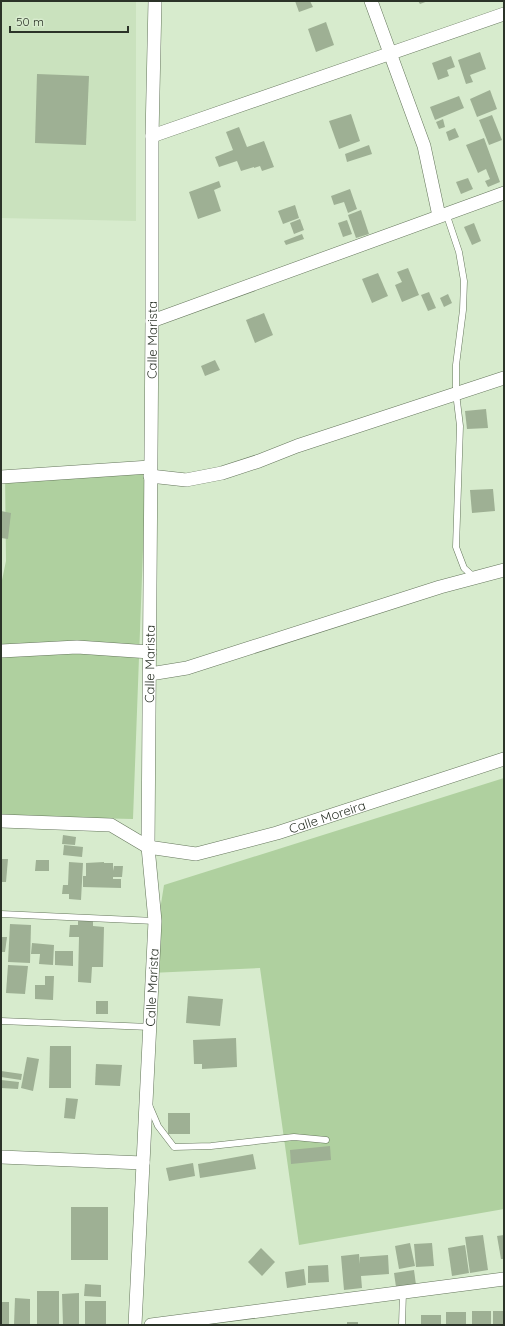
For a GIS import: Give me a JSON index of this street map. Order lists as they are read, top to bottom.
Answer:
{
  "streets": {
    "street": ["Calle Marista", "Calle Moreira"]
  },
  "crossings": [
    ["Calle Marista", "Calle Moreira"]
  ],
  "scale_bar": "50 m"
}
